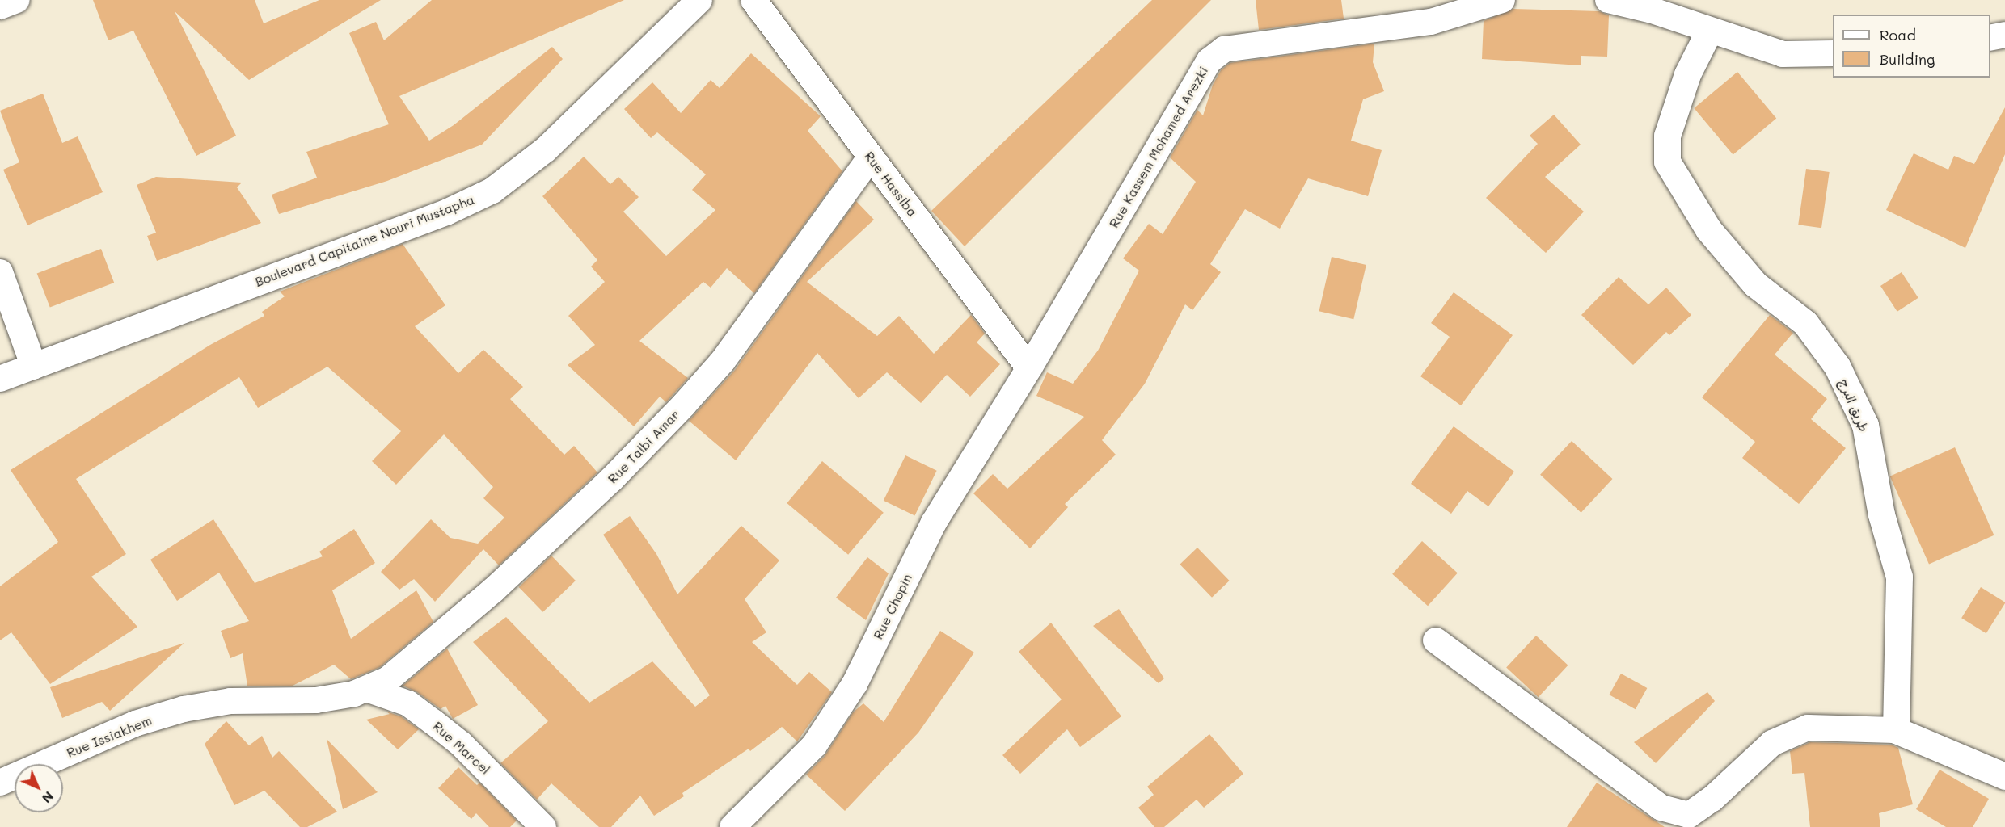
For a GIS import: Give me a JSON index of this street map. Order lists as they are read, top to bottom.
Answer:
{
  "streets": {
    "street": [
      "Rue Kassem Mohamed Arezki",
      "Rue Hassiba",
      "Boulevard Capitaine Nouri Mustapha",
      "طريق البرج",
      "Rue Talbi Amar",
      "Rue Chopin",
      "Rue Issiakhem",
      "Rue Marcel"
    ]
  },
  "crossings": [
    ["Rue Kassem Mohamed Arezki", "Rue Hassiba"],
    ["Rue Kassem Mohamed Arezki", "Rue Chopin"],
    ["Rue Hassiba", "Rue Talbi Amar"],
    ["Rue Hassiba", "Rue Chopin"],
    ["Rue Talbi Amar", "Rue Issiakhem"],
    ["Rue Talbi Amar", "Rue Marcel"],
    ["Rue Issiakhem", "Rue Marcel"]
  ],
  "legend": ["Road", "Building"],
  "north": "bottom right"
}
